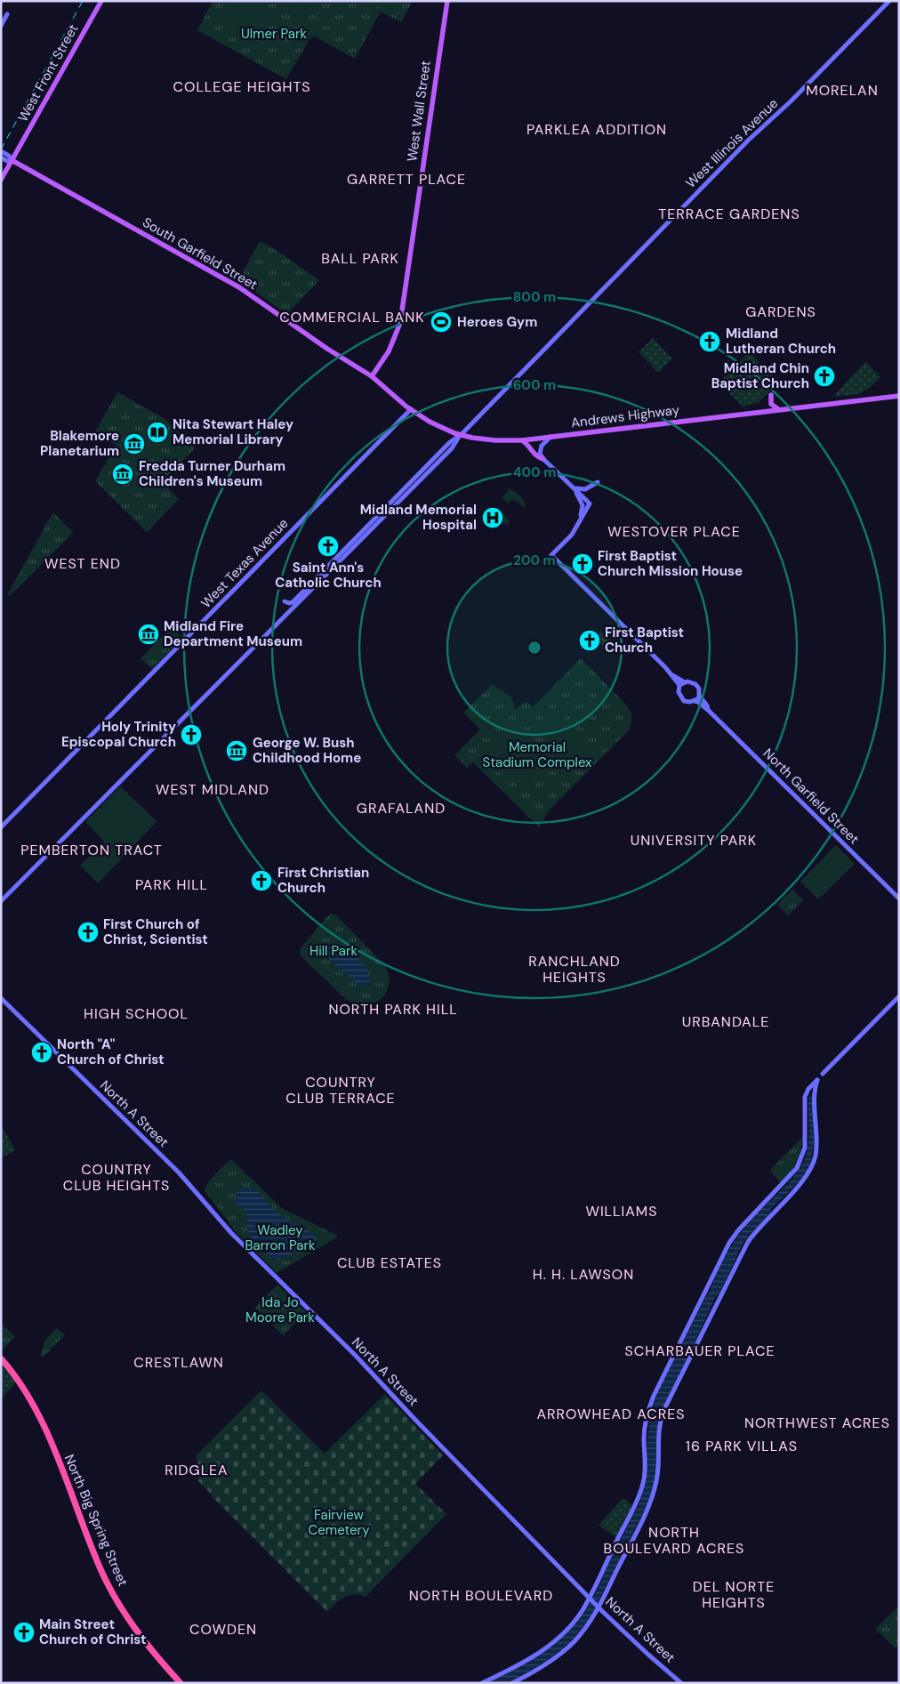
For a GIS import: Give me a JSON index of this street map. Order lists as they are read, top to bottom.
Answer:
{
  "streets": {
    "highway": ["North Big Spring Street"],
    "main road": [
      "West Front Street",
      "West Wall Street",
      "West Illinois Avenue",
      "South Garfield Street",
      "Andrews Highway",
      "West Texas Avenue",
      "North Garfield Street",
      "North A Street"
    ]
  },
  "crossings": [
    ["West Front Street", "South Garfield Street"],
    ["West Wall Street", "South Garfield Street"],
    ["West Wall Street", "Andrews Highway"],
    ["West Illinois Avenue", "Andrews Highway"],
    ["South Garfield Street", "Andrews Highway"],
    ["Andrews Highway", "West Texas Avenue"]
  ],
  "districts": [
    "COLLEGE HEIGHTS",
    "MORELAN",
    "PARKLEA ADDITION",
    "GARRETT PLACE",
    "TERRACE GARDENS",
    "BALL PARK",
    "GARDENS",
    "COMMERCIAL BANK",
    "WESTOVER PLACE",
    "WEST END",
    "WEST MIDLAND",
    "GRAFALAND",
    "UNIVERSITY PARK",
    "PEMBERTON TRACT",
    "PARK HILL",
    "RANCHLAND HEIGHTS",
    "NORTH PARK HILL",
    "HIGH SCHOOL",
    "URBANDALE",
    "COUNTRY CLUB TERRACE",
    "COUNTRY CLUB HEIGHTS",
    "WILLIAMS",
    "CLUB ESTATES",
    "H. H. LAWSON",
    "SCHARBAUER PLACE",
    "CRESTLAWN",
    "ARROWHEAD ACRES",
    "NORTHWEST ACRES",
    "16 PARK VILLAS",
    "RIDGLEA",
    "NORTH BOULEVARD ACRES",
    "DEL NORTE HEIGHTS",
    "NORTH BOULEVARD",
    "COWDEN"
  ],
  "parks": [
    "Ulmer Park",
    "Memorial Stadium Complex",
    "Hill Park",
    "Wadley Barron Park",
    "Ida Jo Moore Park",
    "Fairview Cemetery"
  ],
  "places": {
    "sports": ["Heroes Gym"],
    "church": [
      "Midland Lutheran Church",
      "Midland Chin Baptist Church",
      "Saint Ann's Catholic Church",
      "First Baptist Church Mission House",
      "First Baptist Church",
      "Holy Trinity Episcopal Church",
      "First Christian Church",
      "First Church of Christ, Scientist",
      "North \"A\" Church of Christ",
      "Main Street Church of Christ"
    ],
    "library": ["Nita Stewart Haley Memorial Library"],
    "museum": [
      "Blakemore Planetarium",
      "Fredda Turner Durham Children's Museum",
      "Midland Fire Department Museum",
      "George W. Bush Childhood Home"
    ],
    "hospital": ["Midland Memorial Hospital"]
  },
  "rings": [
    "800 m",
    "600 m",
    "400 m",
    "200 m"
  ]
}
